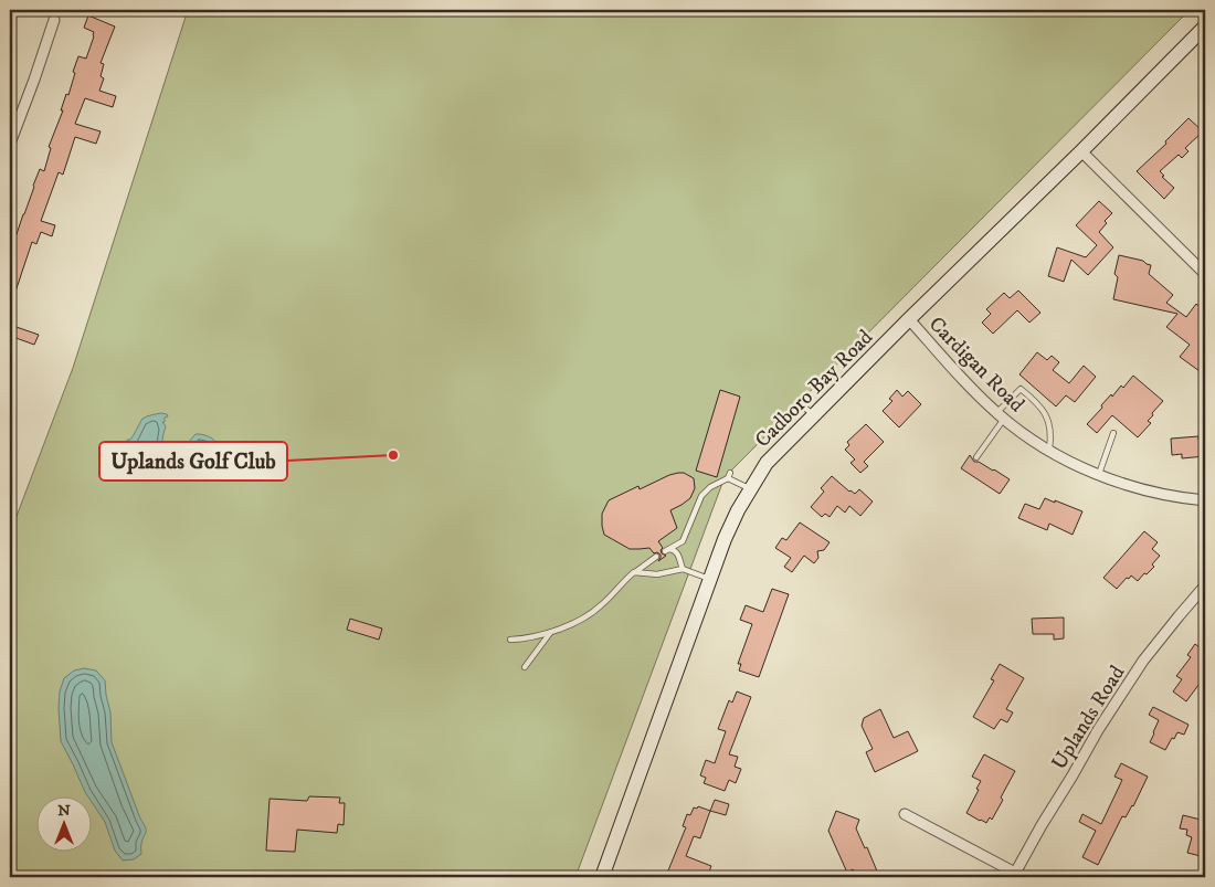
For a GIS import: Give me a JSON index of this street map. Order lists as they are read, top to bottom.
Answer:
{
  "streets": {
    "main road": ["Cadboro Bay Road"],
    "street": ["Cardigan Road", "Uplands Road"]
  },
  "crossings": [
    ["Cardigan Road", "Cadboro Bay Road"]
  ],
  "places": ["Uplands Golf Club"],
  "north": "top"
}
